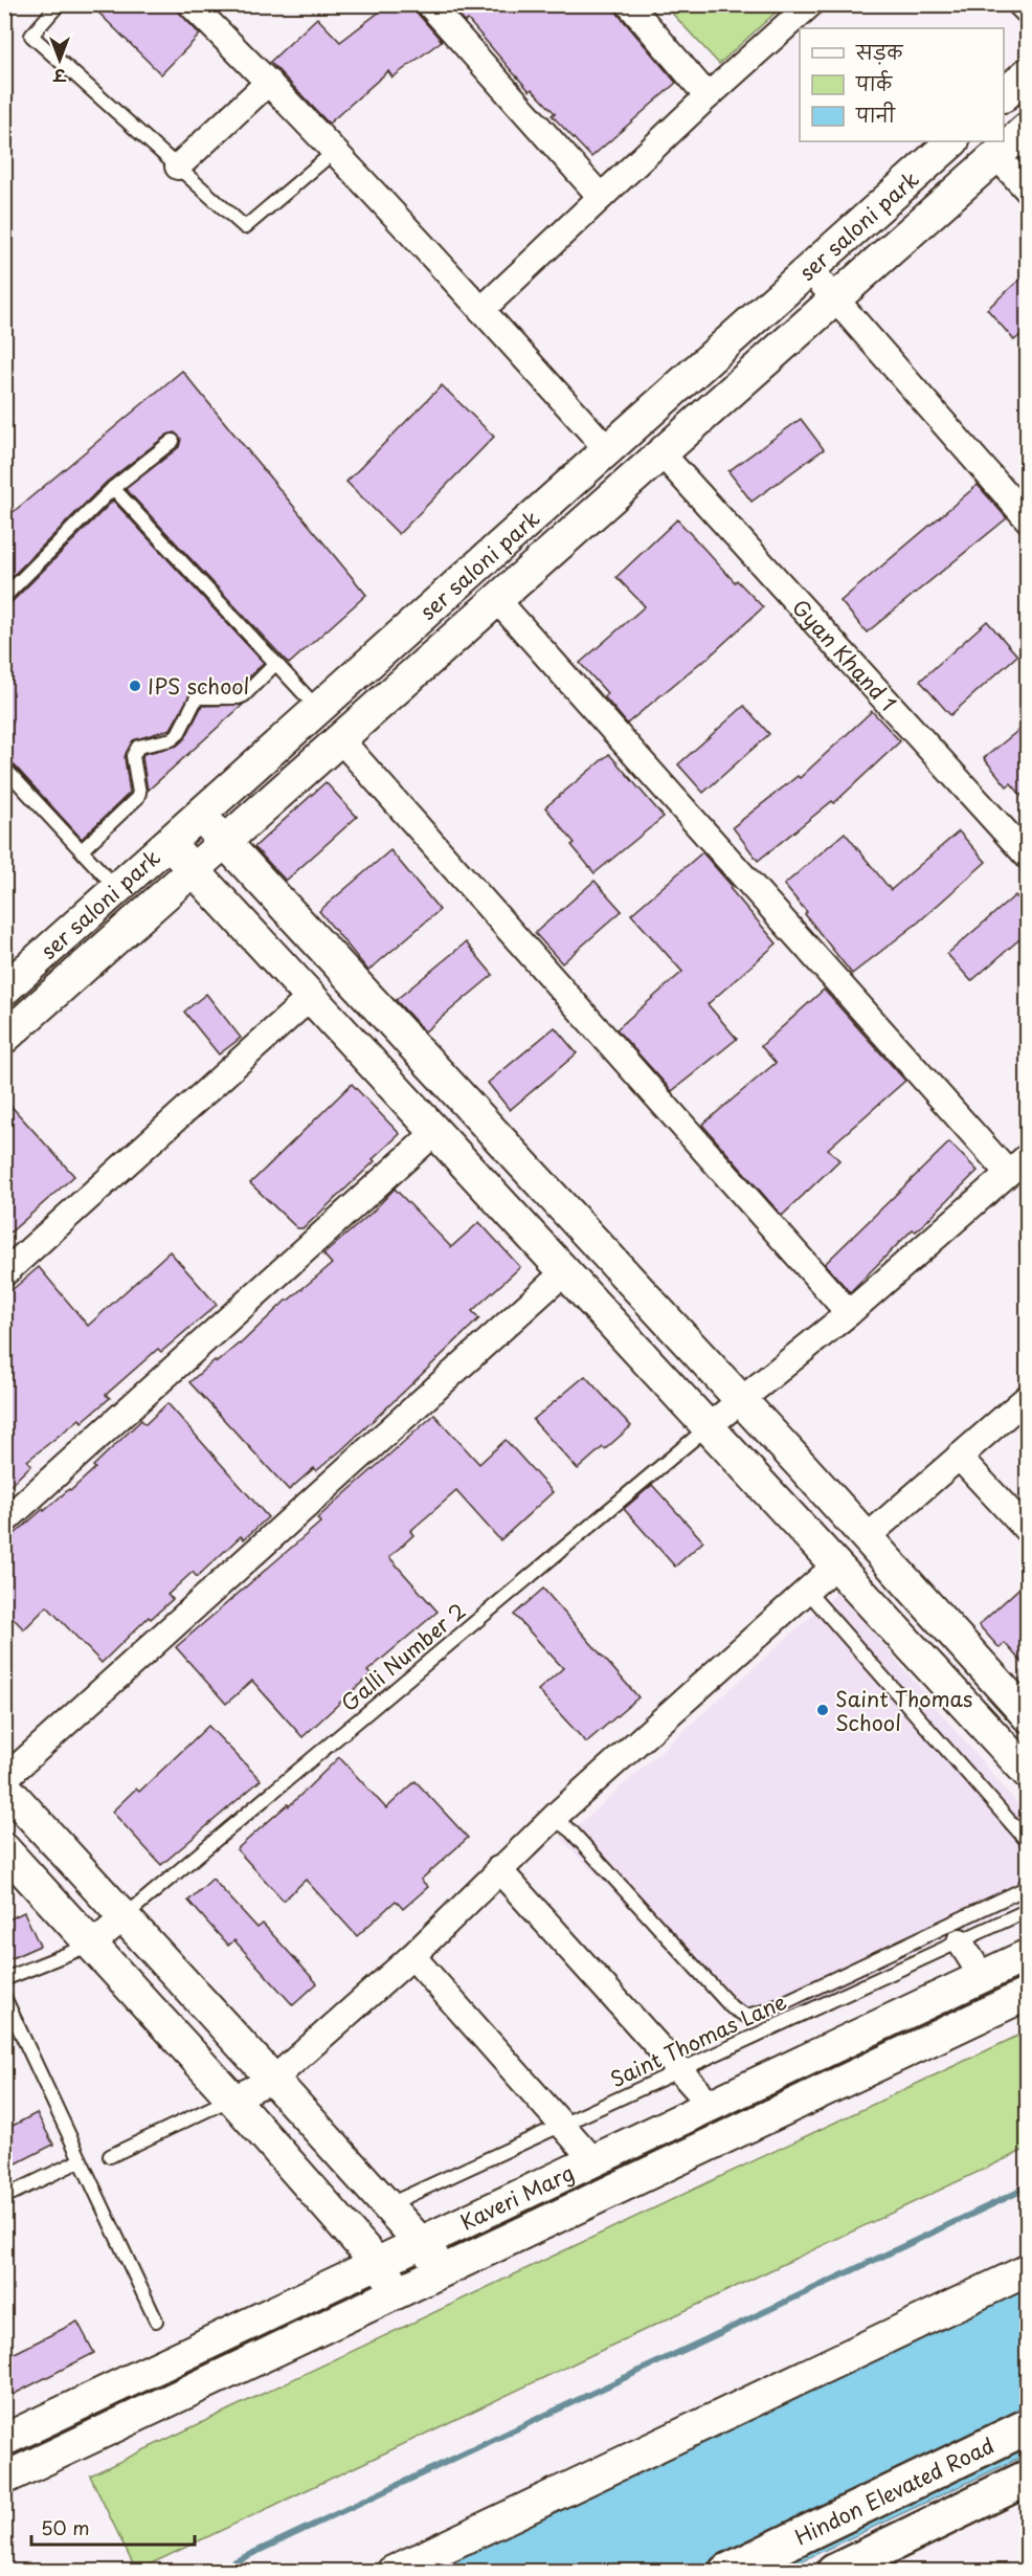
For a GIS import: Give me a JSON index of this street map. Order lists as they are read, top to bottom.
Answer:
{
  "streets": {
    "highway": ["Hindon Elevated Road"],
    "street": ["ser saloni park", "Gyan Khand 1", "Kaveri Marg"],
    "lane": ["Galli Number 2", "Saint Thomas Lane"]
  },
  "places": ["IPS school", "Saint Thomas School"],
  "legend": ["सड़क", "पार्क", "पानी"],
  "scale_bar": "50 m",
  "north": "bottom"
}
